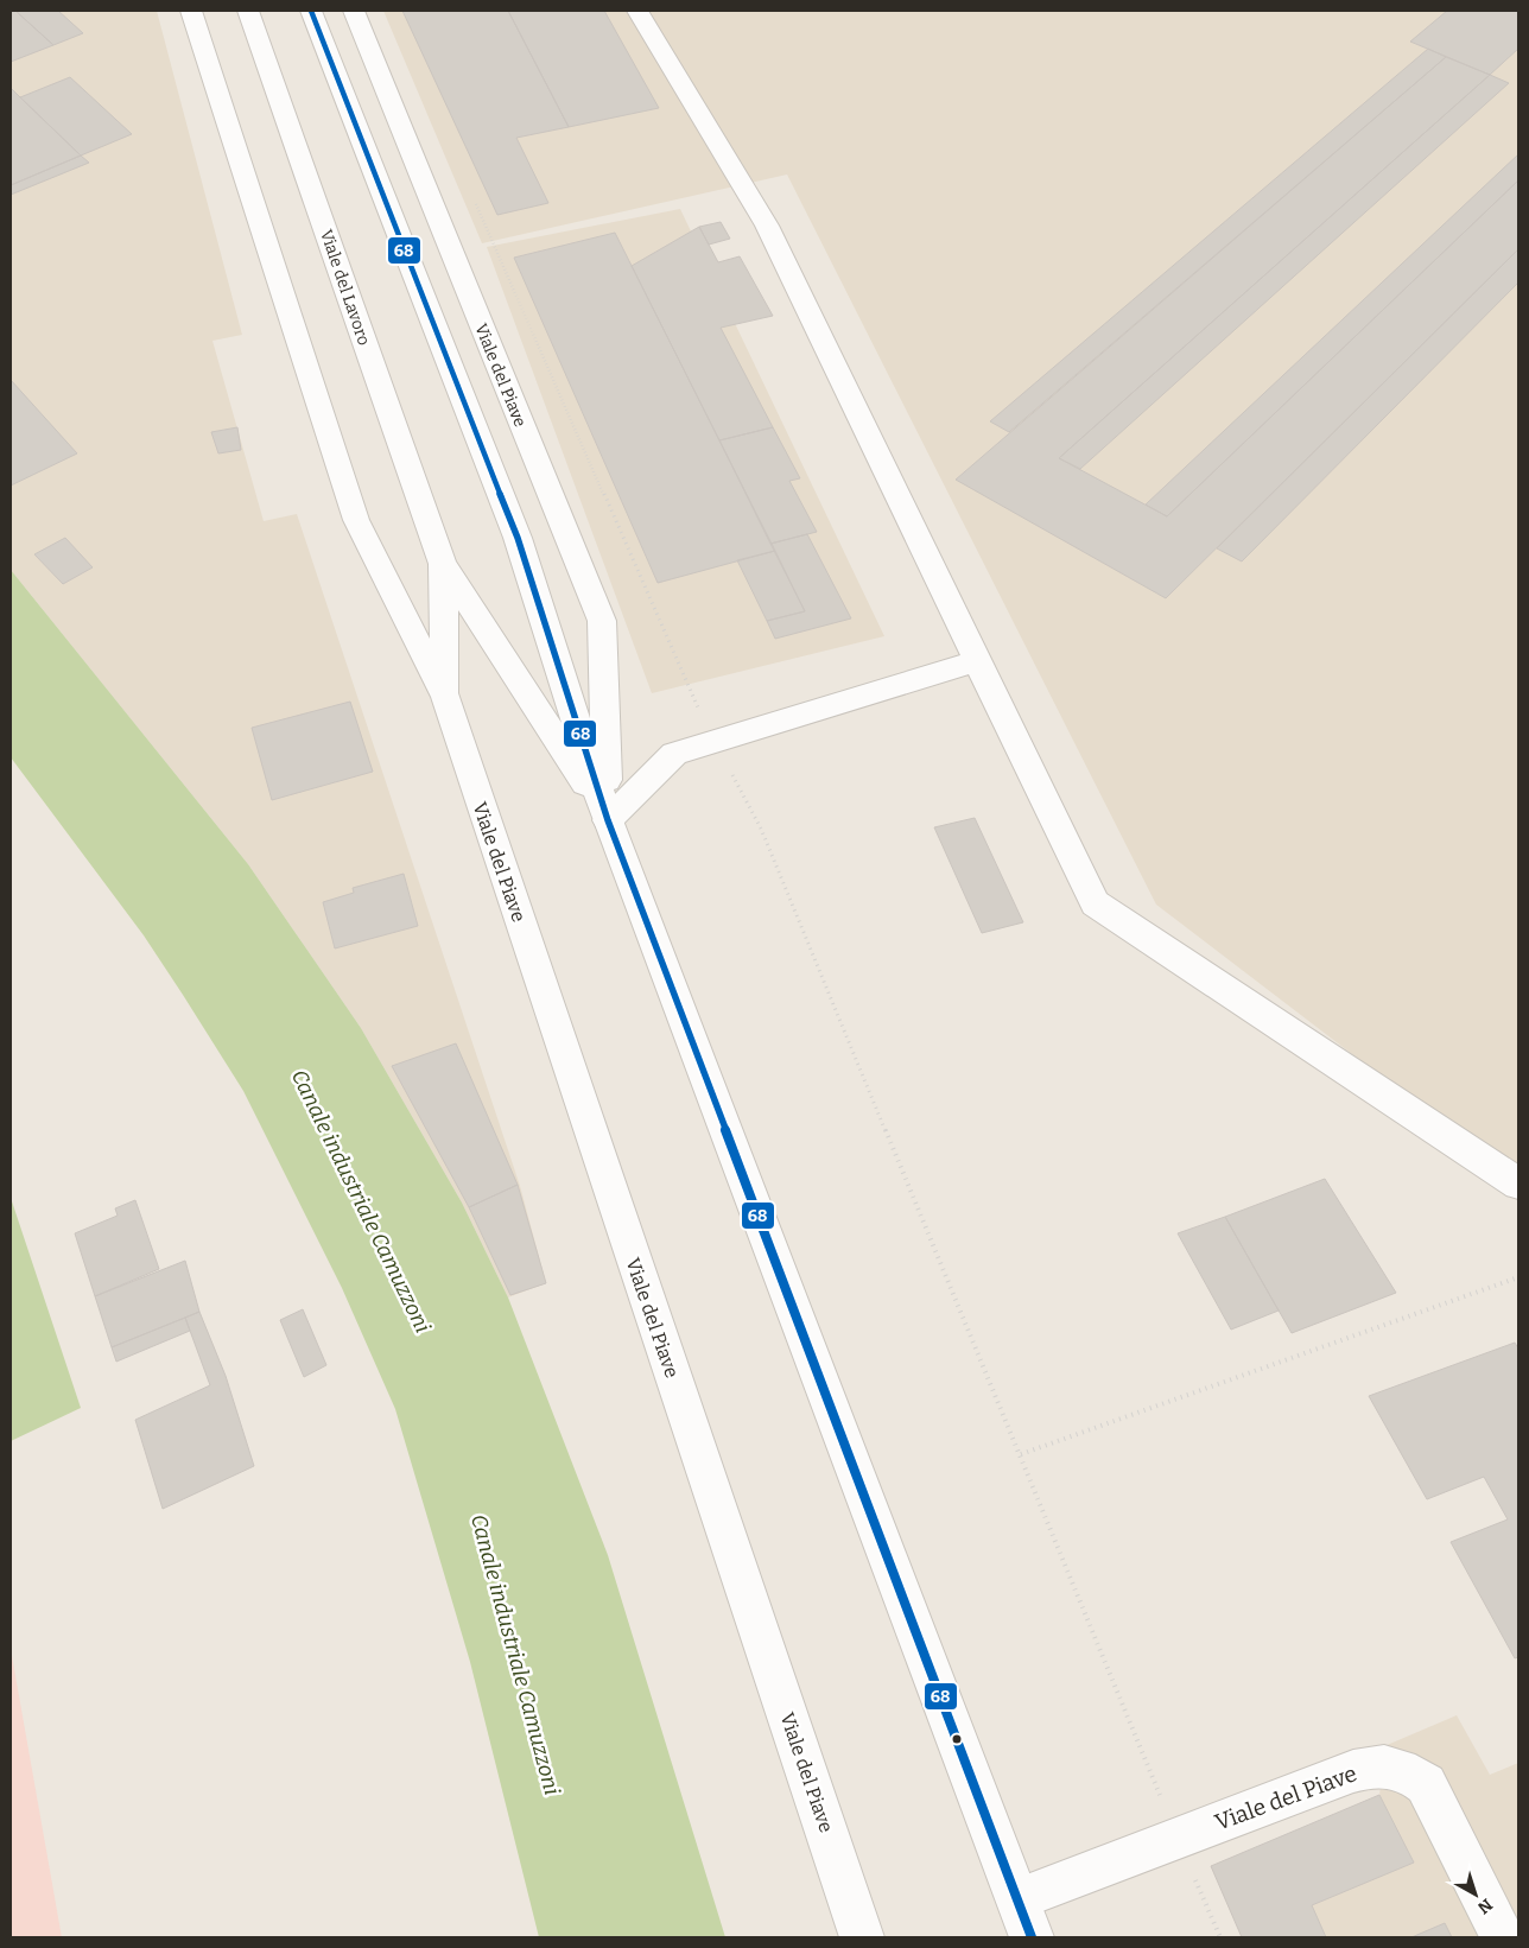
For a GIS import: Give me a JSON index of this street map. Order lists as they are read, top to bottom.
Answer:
{
  "streets": {
    "main road": ["Viale del Lavoro", "Viale del Piave"]
  },
  "crossings": [
    ["Viale del Lavoro", "Viale del Piave"]
  ],
  "water": ["Canale industriale Camuzzoni"],
  "lines": ["transit line 68"],
  "north": "bottom right"
}
